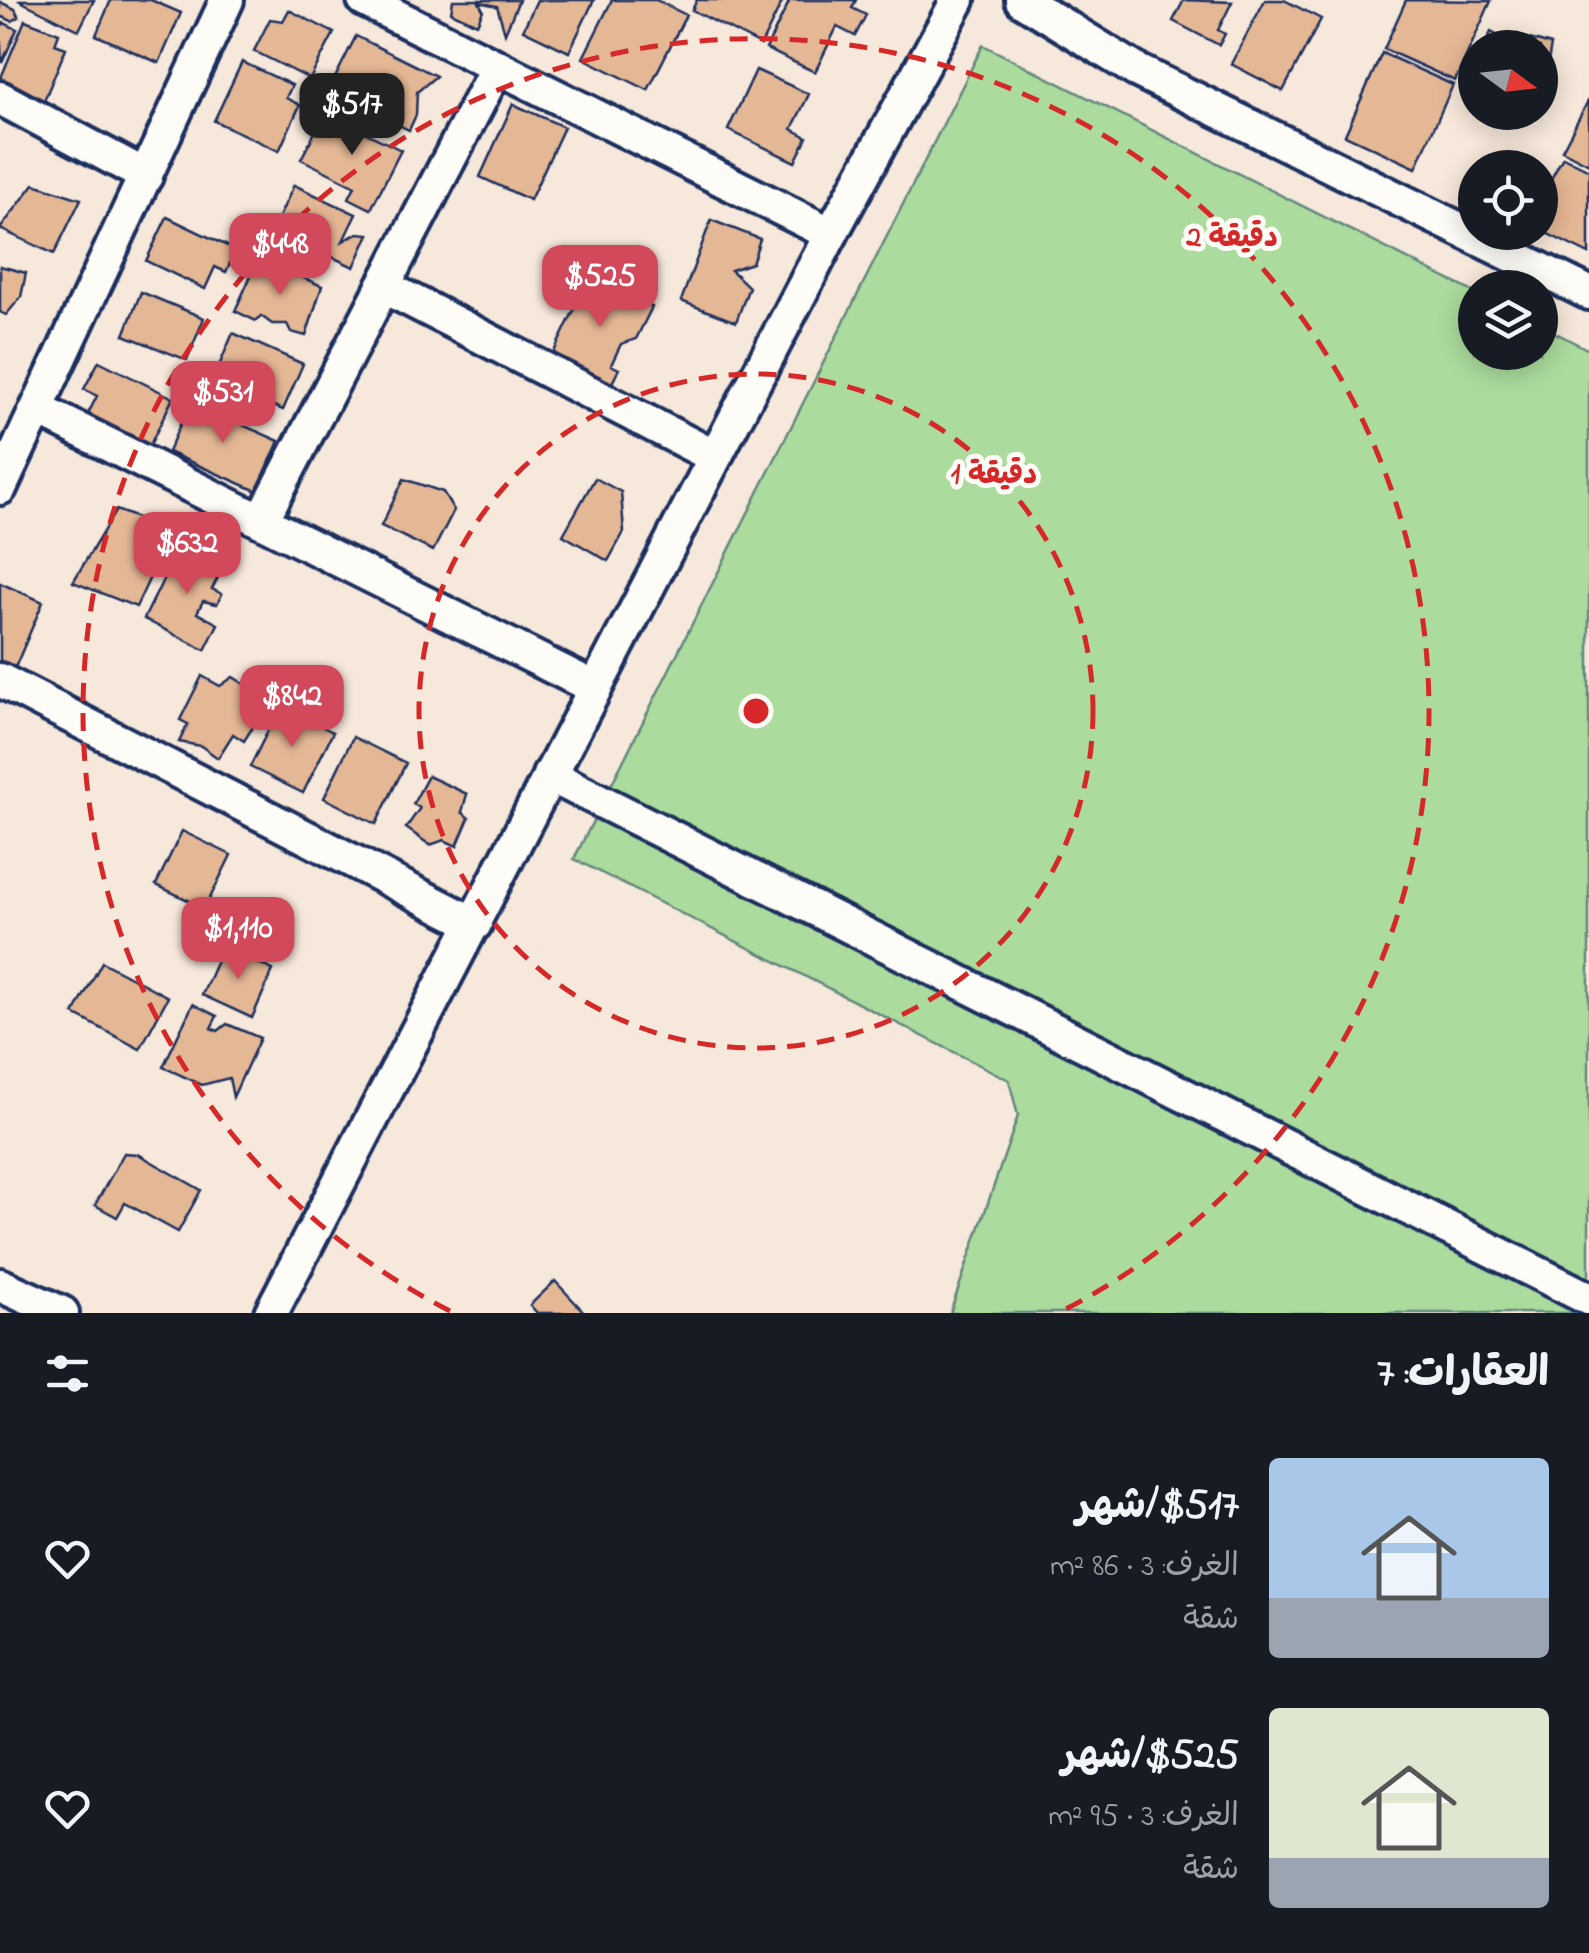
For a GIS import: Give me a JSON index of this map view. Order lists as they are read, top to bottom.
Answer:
{
  "north": "right",
  "page": {
    "price": [
      "$517",
      "$448",
      "$525",
      "$531",
      "$632",
      "$842",
      "$1,110"
    ],
    "heading": "العقارات: 7",
    "list": [
      {
        "name": "$517/شهر",
        "note": "الغرف: 3 · 86 m² · شقة"
      },
      {
        "name": "$525/شهر",
        "note": "الغرف: 3 · 95 m² · شقة"
      }
    ]
  },
  "rings": ["2 دقيقة", "1 دقيقة"]
}
